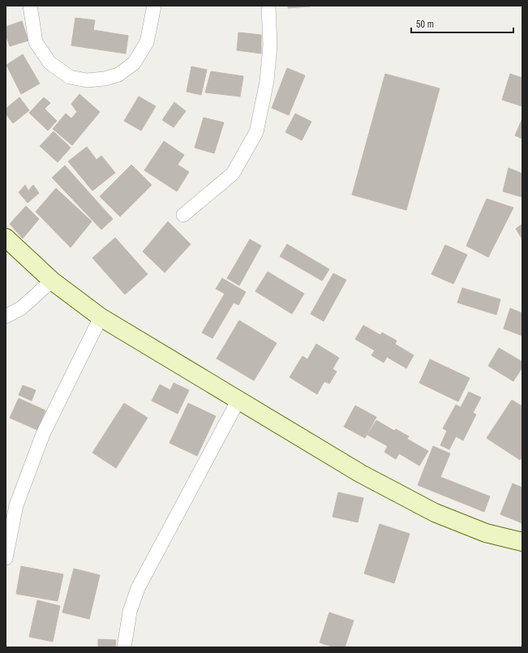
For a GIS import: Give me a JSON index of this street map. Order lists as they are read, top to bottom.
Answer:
{
  "scale_bar": "50 m"
}
